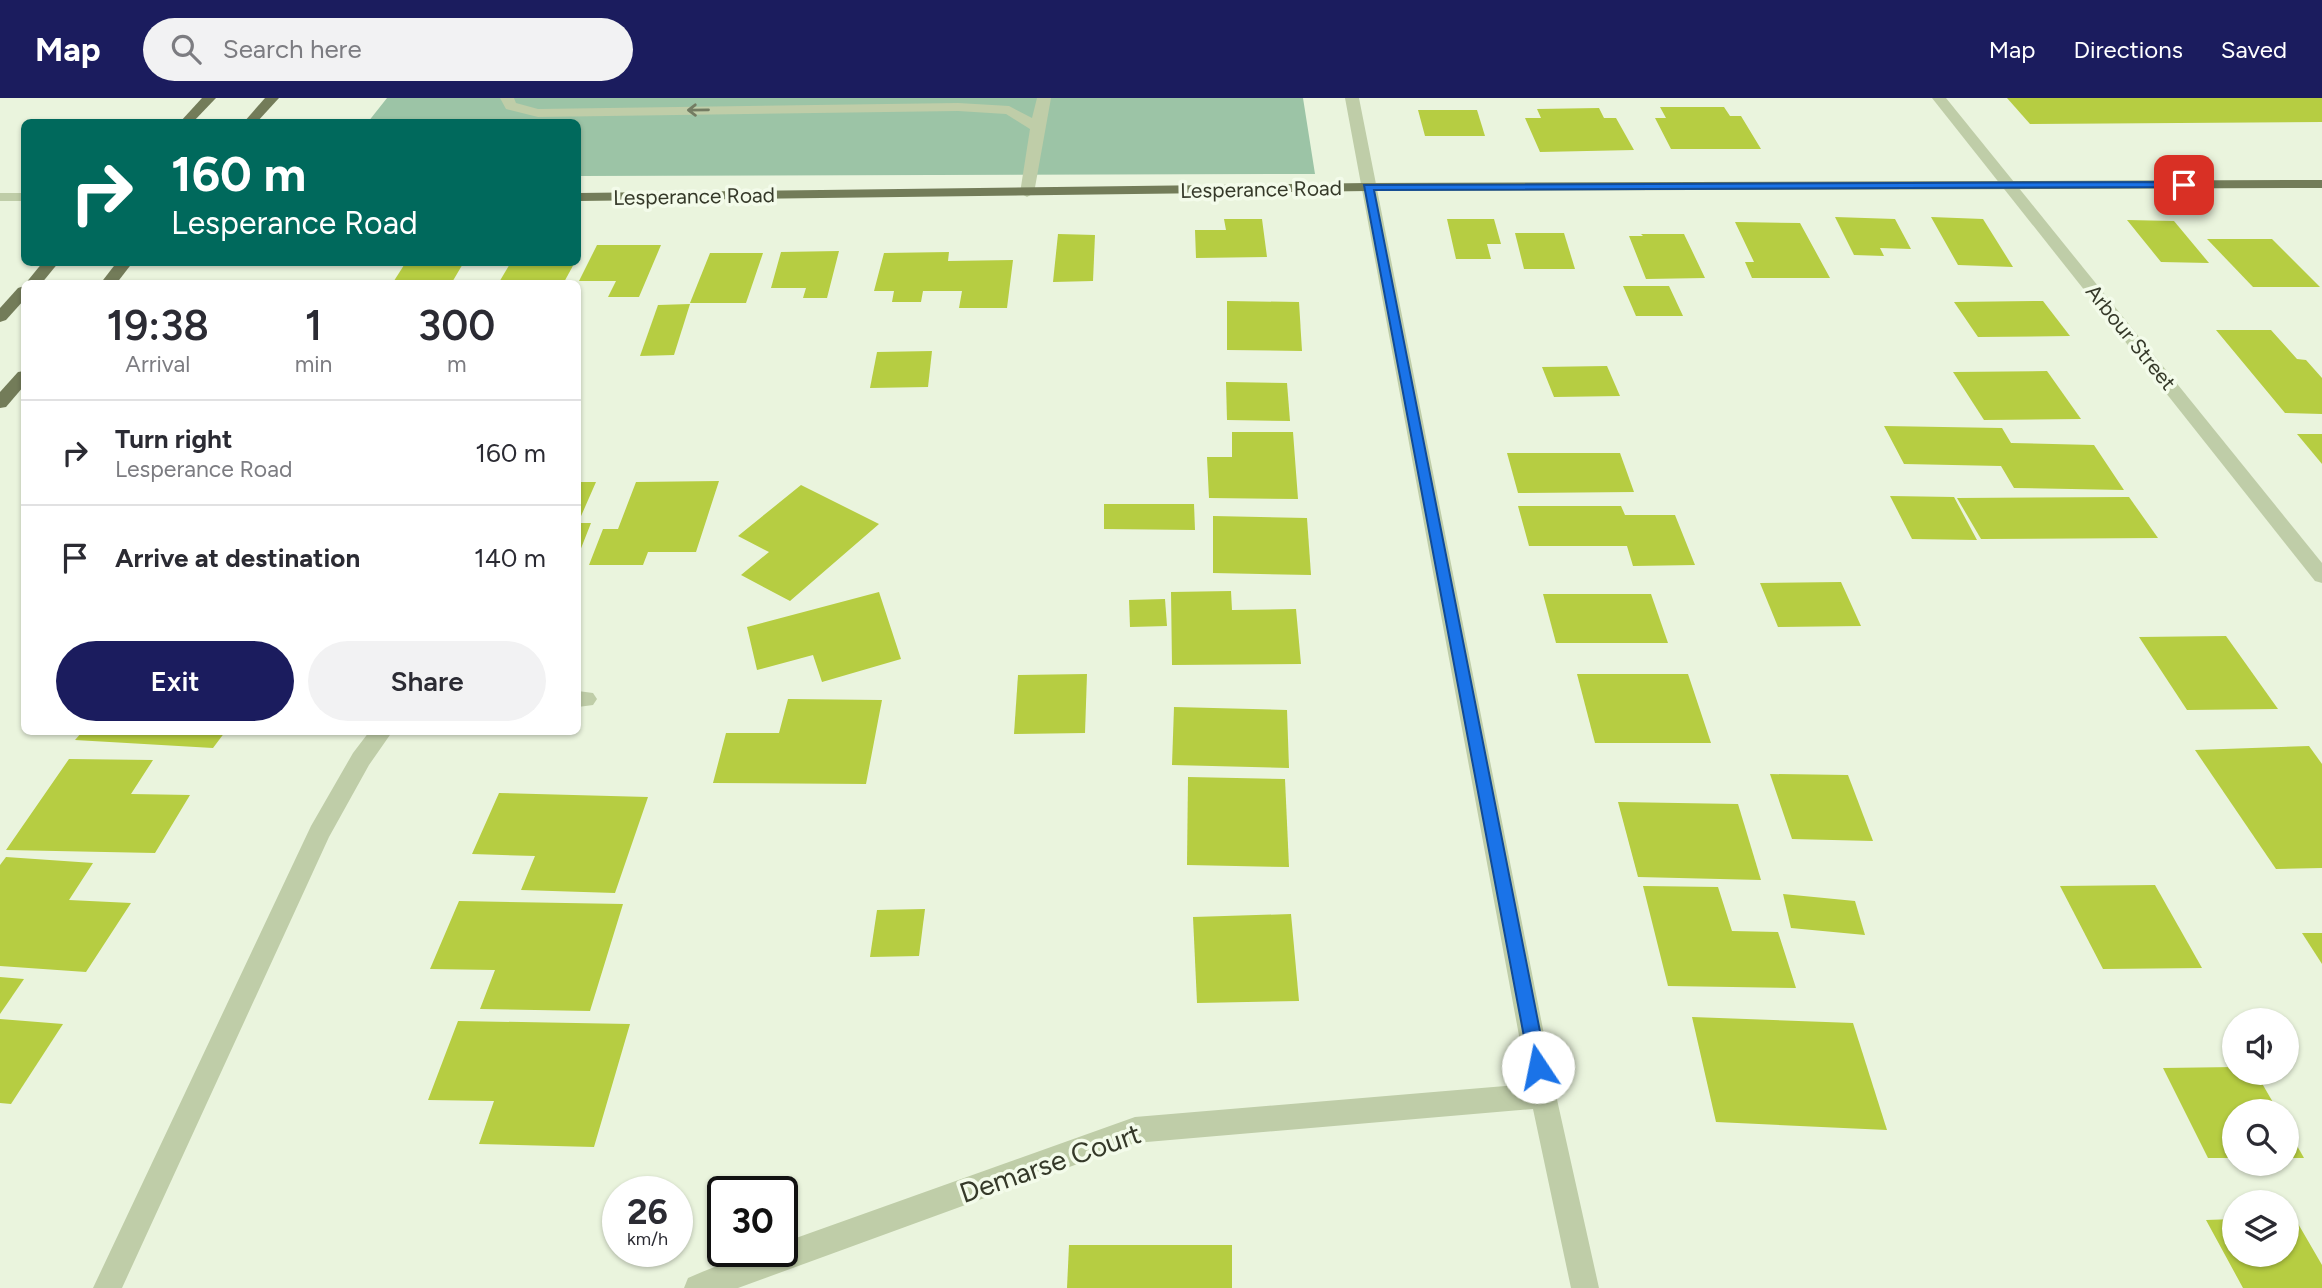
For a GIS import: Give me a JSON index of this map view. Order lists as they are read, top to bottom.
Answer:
{
  "streets": {
    "main road": ["Lesperance Road"],
    "street": ["Arbour Street", "Demarse Court"]
  },
  "crossings": [
    ["Lesperance Road", "Arbour Street"]
  ],
  "page": {
    "header": "Map",
    "search": "Search here",
    "nav": ["Map", "Directions", "Saved"],
    "turn": ["160 m", "Lesperance Road"],
    "eta": [
      "19:38",
      "Arrival",
      "1",
      "min",
      "300",
      "m"
    ],
    "list": [
      {
        "name": "Turn right",
        "note": "Lesperance Road",
        "value": "160 m"
      },
      {
        "name": "Arrive at destination",
        "value": "140 m"
      }
    ],
    "buttons": ["Exit", "Share"],
    "speed": "26 km/h",
    "limit": "30"
  }
}
